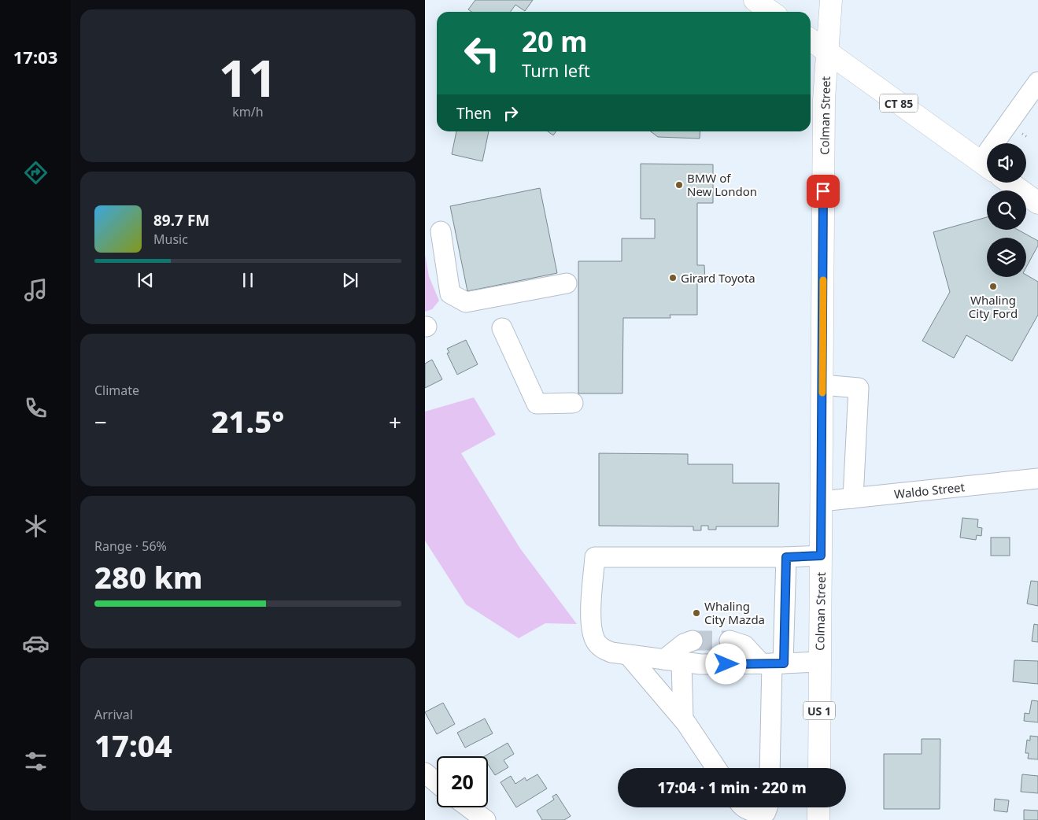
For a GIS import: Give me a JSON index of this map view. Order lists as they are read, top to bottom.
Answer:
{
  "streets": {
    "main road": ["CT 85", "Colman Street", "US 1"],
    "street": ["Waldo Street"]
  },
  "crossings": [
    ["CT 85", "Colman Street"],
    ["Colman Street", "Waldo Street"]
  ],
  "places": [
    "BMW of New London",
    "Girard Toyota",
    "Whaling City Ford",
    "Whaling City Mazda"
  ],
  "page": {
    "tabs": "17:03",
    "tile": [
      ["11", "km/h"],
      "Climate",
      ["Range · 56%", "280 km"],
      ["Arrival", "17:04"]
    ],
    "turn": ["20 m", "Turn left"],
    "then": "Then",
    "song": ["89.7 FM", "Music"],
    "heat": ["−", "21.5°", "+"],
    "limit": "20",
    "trip": "17:04 · 1 min · 220 m"
  }
}
